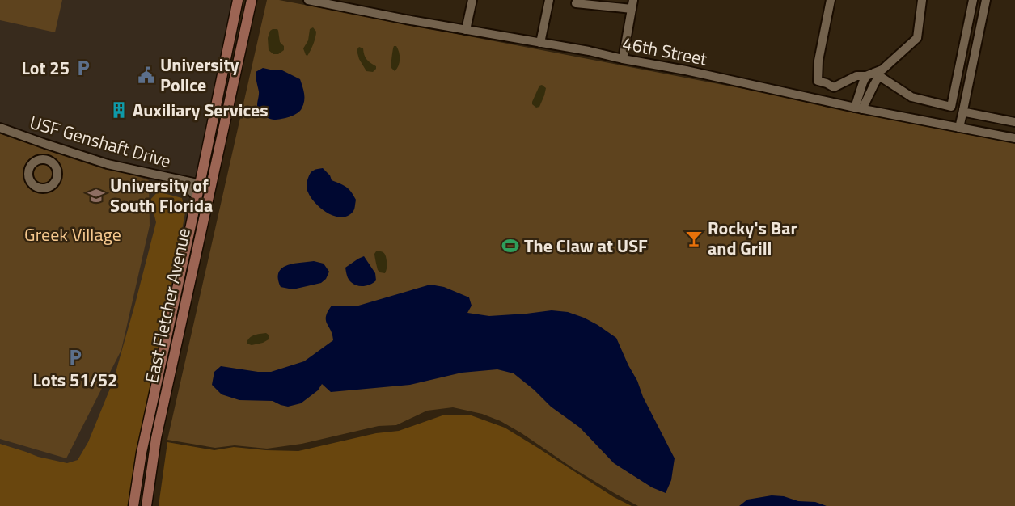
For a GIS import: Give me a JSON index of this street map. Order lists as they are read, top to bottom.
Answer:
{
  "streets": {
    "main road": ["East Fletcher Avenue"],
    "street": ["46th Street", "USF Genshaft Drive"]
  },
  "crossings": [
    ["USF Genshaft Drive", "East Fletcher Avenue"]
  ],
  "parks": ["Greek Village"],
  "places": {
    "parking": ["Lot 25", "Lots 51/52"],
    "public building": ["University Police"],
    "building": ["Auxiliary Services"],
    "school or university": ["University of South Florida"],
    "bar": ["Rocky's Bar and Grill"],
    "sports": ["The Claw at USF"]
  }
}
